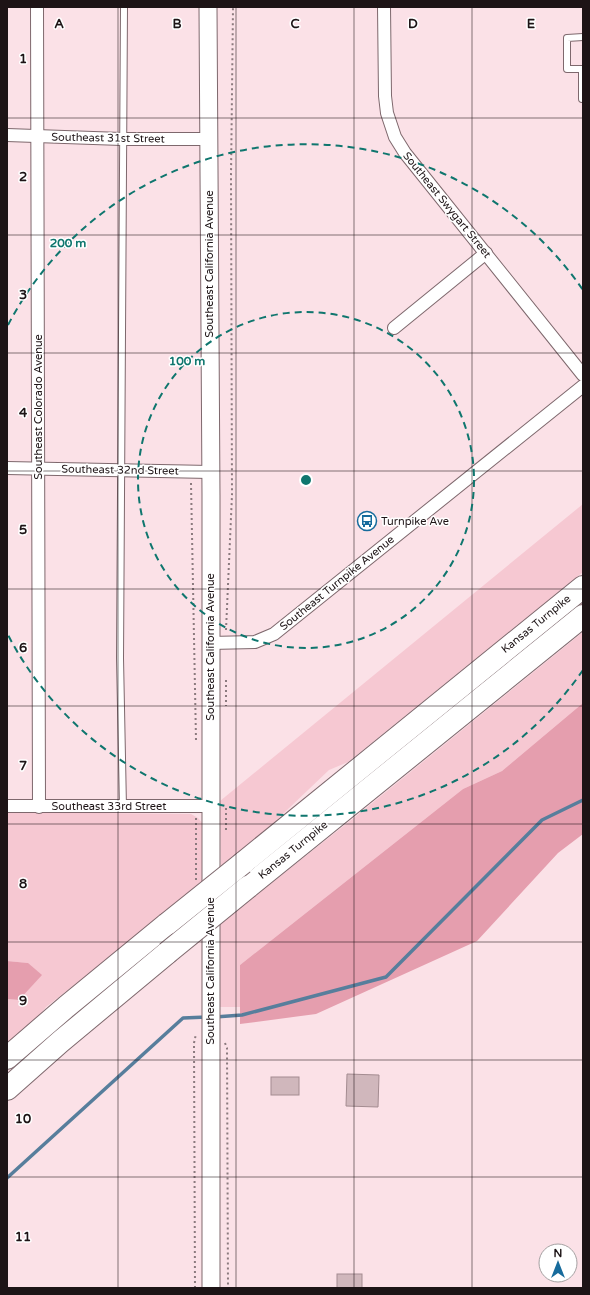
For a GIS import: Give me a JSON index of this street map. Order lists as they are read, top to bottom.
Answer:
{
  "streets": {
    "highway": ["Kansas Turnpike"],
    "main road": ["Southeast California Avenue"],
    "street": [
      "Southeast 31st Street",
      "Southeast Swygart Street",
      "Southeast Colorado Avenue",
      "Southeast 32nd Street",
      "Southeast Turnpike Avenue",
      "Southeast 33rd Street"
    ]
  },
  "crossings": [
    ["Southeast 31st Street", "Southeast California Avenue"],
    ["Southeast 31st Street", "Southeast Colorado Avenue"],
    ["Southeast California Avenue", "Southeast 32nd Street"],
    ["Southeast California Avenue", "Southeast Turnpike Avenue"],
    ["Southeast California Avenue", "Southeast 33rd Street"],
    ["Southeast Colorado Avenue", "Southeast 32nd Street"],
    ["Southeast Colorado Avenue", "Southeast 33rd Street"]
  ],
  "places": {
    "bus stop": ["Turnpike Ave"]
  },
  "north": "top",
  "grid": {
    "columns": [
      "A",
      "B",
      "C",
      "D",
      "E"
    ],
    "rows": [
      "1",
      "2",
      "3",
      "4",
      "5",
      "6",
      "7",
      "8",
      "9",
      "10",
      "11"
    ]
  },
  "rings": ["200 m", "100 m"]
}
